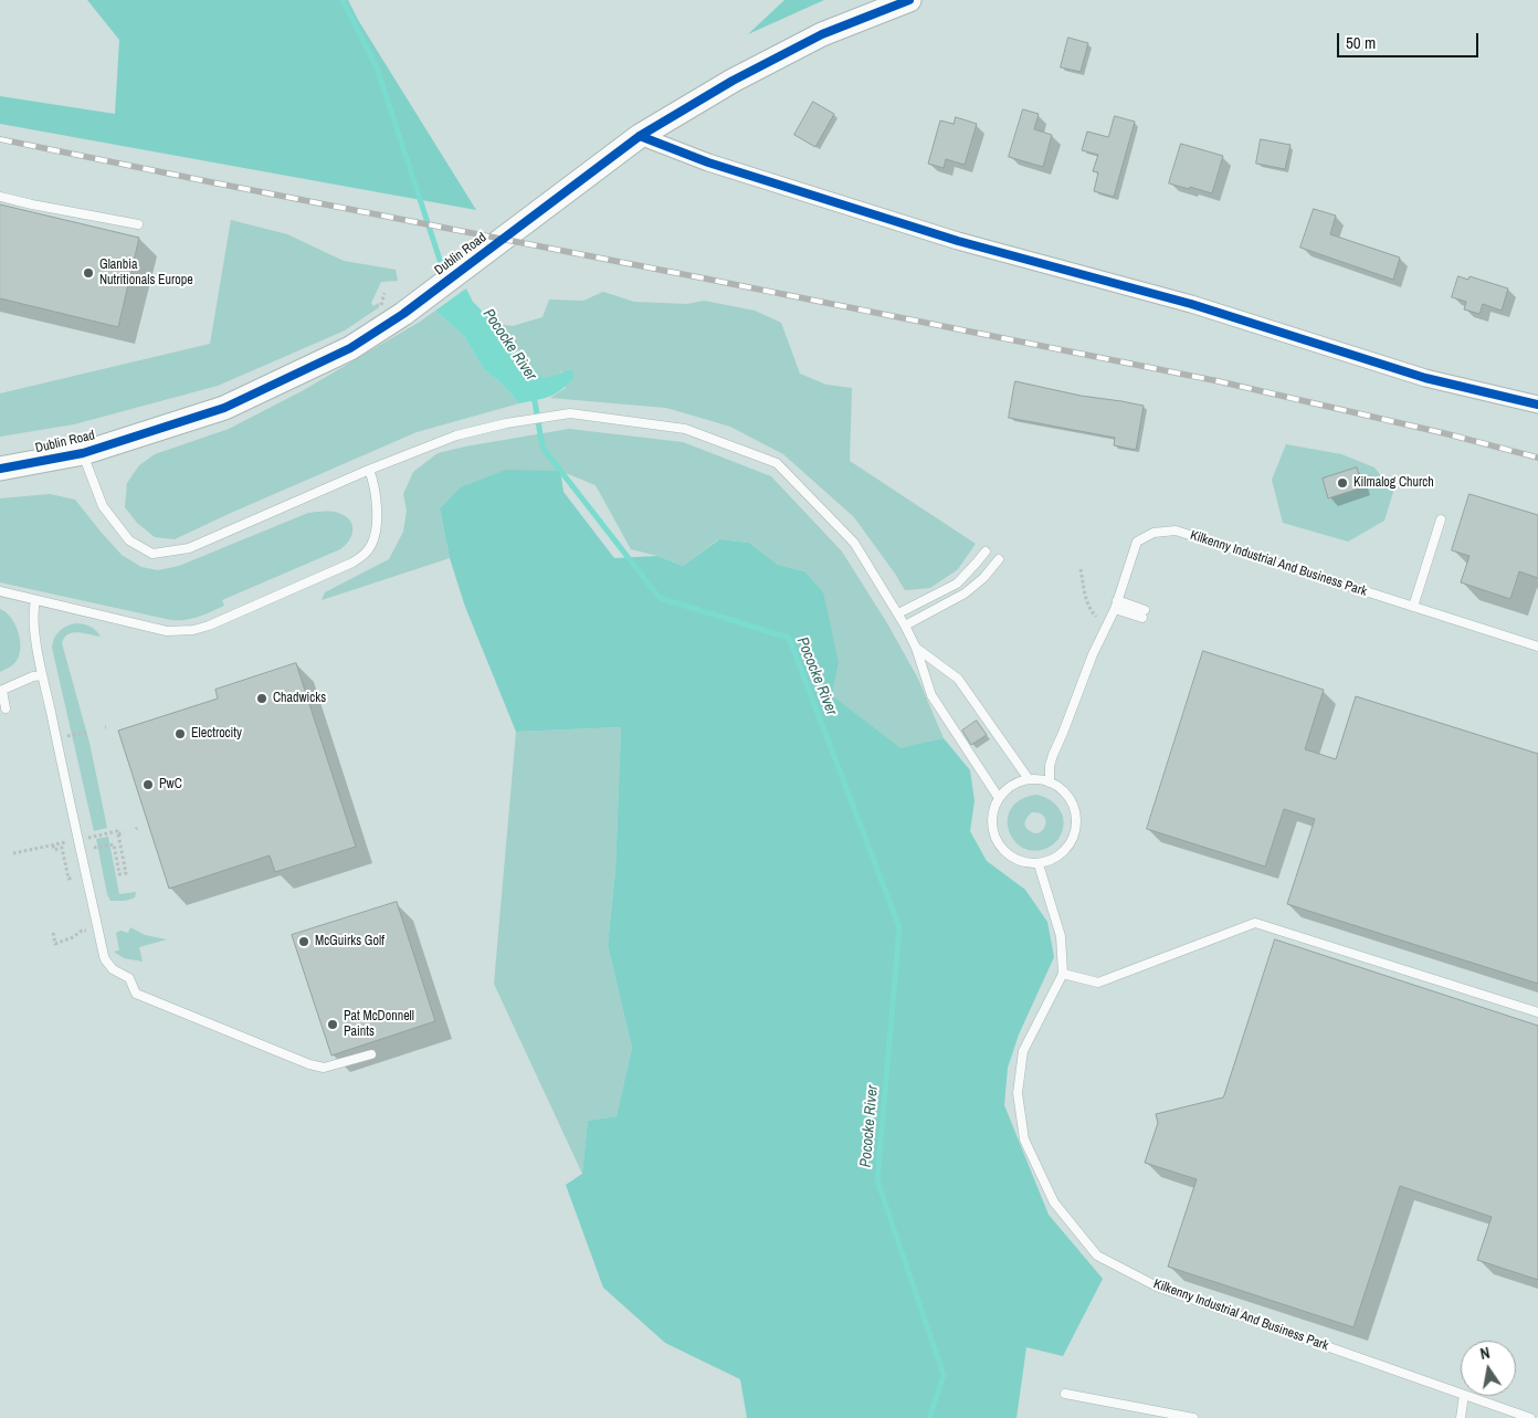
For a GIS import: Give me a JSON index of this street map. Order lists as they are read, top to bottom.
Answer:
{
  "streets": {
    "main road": ["Dublin Road"],
    "lane": ["Kilkenny Industrial And Business Park"]
  },
  "water": ["Pococke River"],
  "places": [
    "Glanbia Nutritionals Europe",
    "Kilmalog Church",
    "Chadwicks",
    "Electrocity",
    "PwC",
    "McGuirks Golf",
    "Pat McDonnell Paints"
  ],
  "scale_bar": "50 m",
  "north": "top"
}
